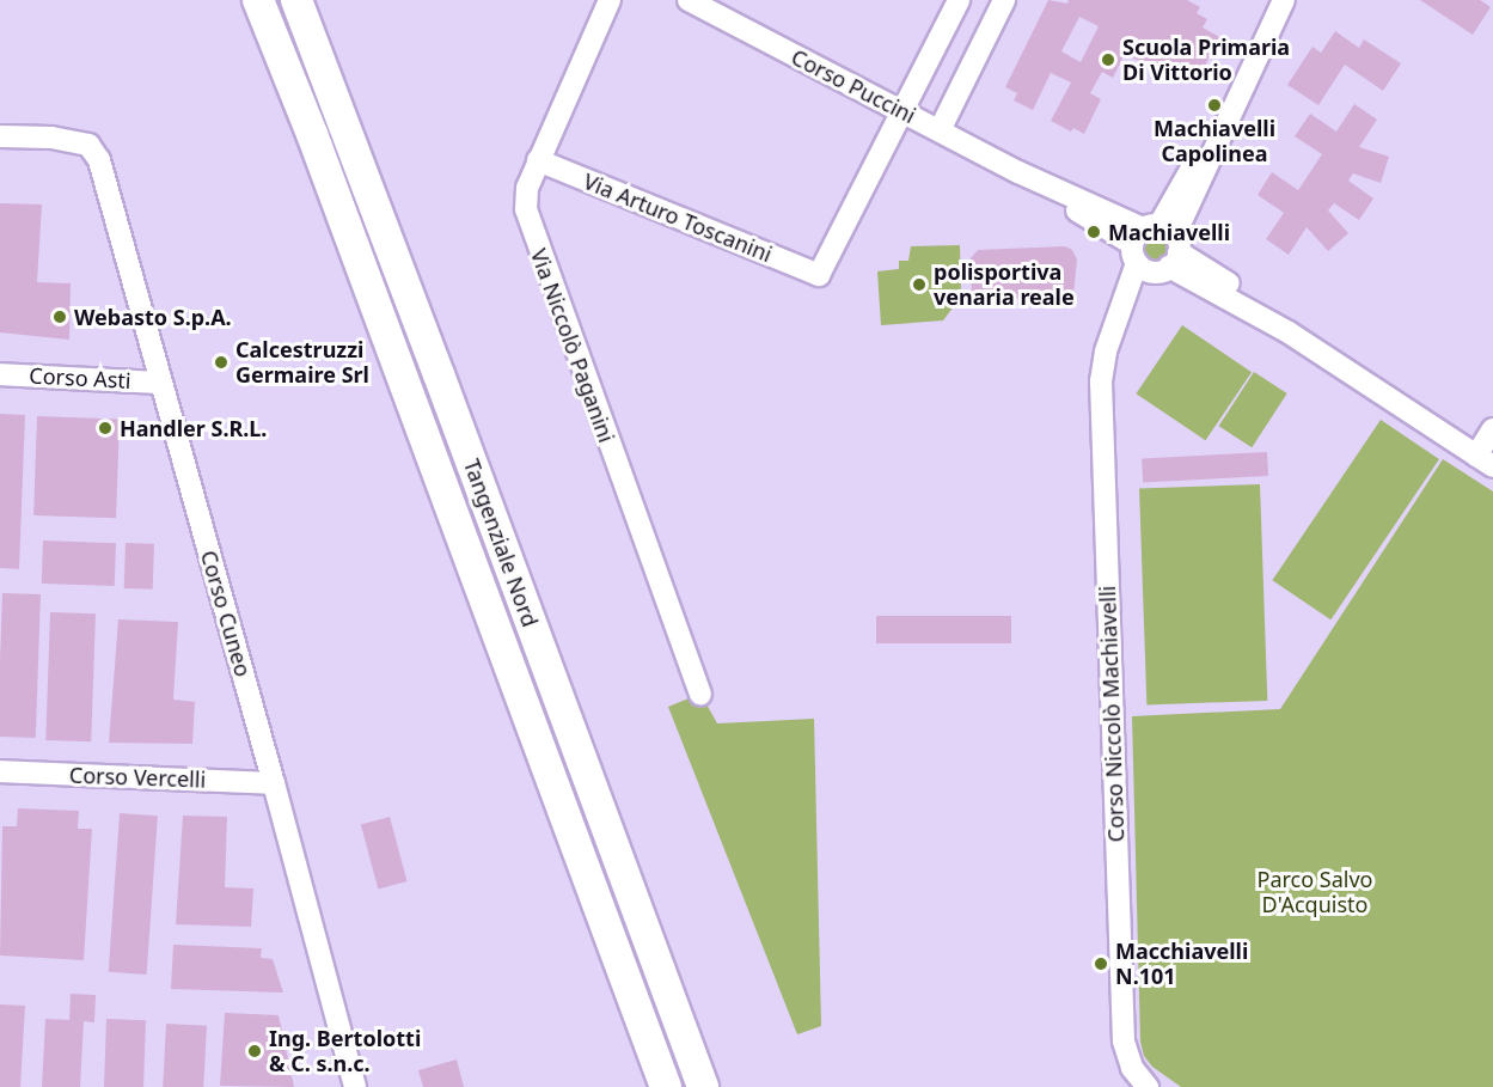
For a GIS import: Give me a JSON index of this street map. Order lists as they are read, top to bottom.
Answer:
{
  "streets": {
    "highway": ["Tangenziale Nord"],
    "street": [
      "Corso Puccini",
      "Via Arturo Toscanini",
      "Via Niccolò Paganini",
      "Corso Asti",
      "Corso Cuneo",
      "Corso Niccolò Machiavelli",
      "Corso Vercelli"
    ]
  },
  "crossings": [
    ["Corso Puccini", "Via Arturo Toscanini"],
    ["Corso Puccini", "Corso Niccolò Machiavelli"],
    ["Via Arturo Toscanini", "Via Niccolò Paganini"],
    ["Corso Asti", "Corso Cuneo"],
    ["Corso Cuneo", "Corso Vercelli"]
  ],
  "parks": ["Parco Salvo D'Acquisto"],
  "places": [
    "Scuola Primaria Di Vittorio",
    "Machiavelli Capolinea",
    "Machiavelli",
    "polisportiva venaria reale",
    "Webasto S.p.A.",
    "Calcestruzzi Germaire Srl",
    "Handler S.R.L.",
    "Macchiavelli N.101",
    "Ing. Bertolotti & C. s.n.c."
  ]
}
